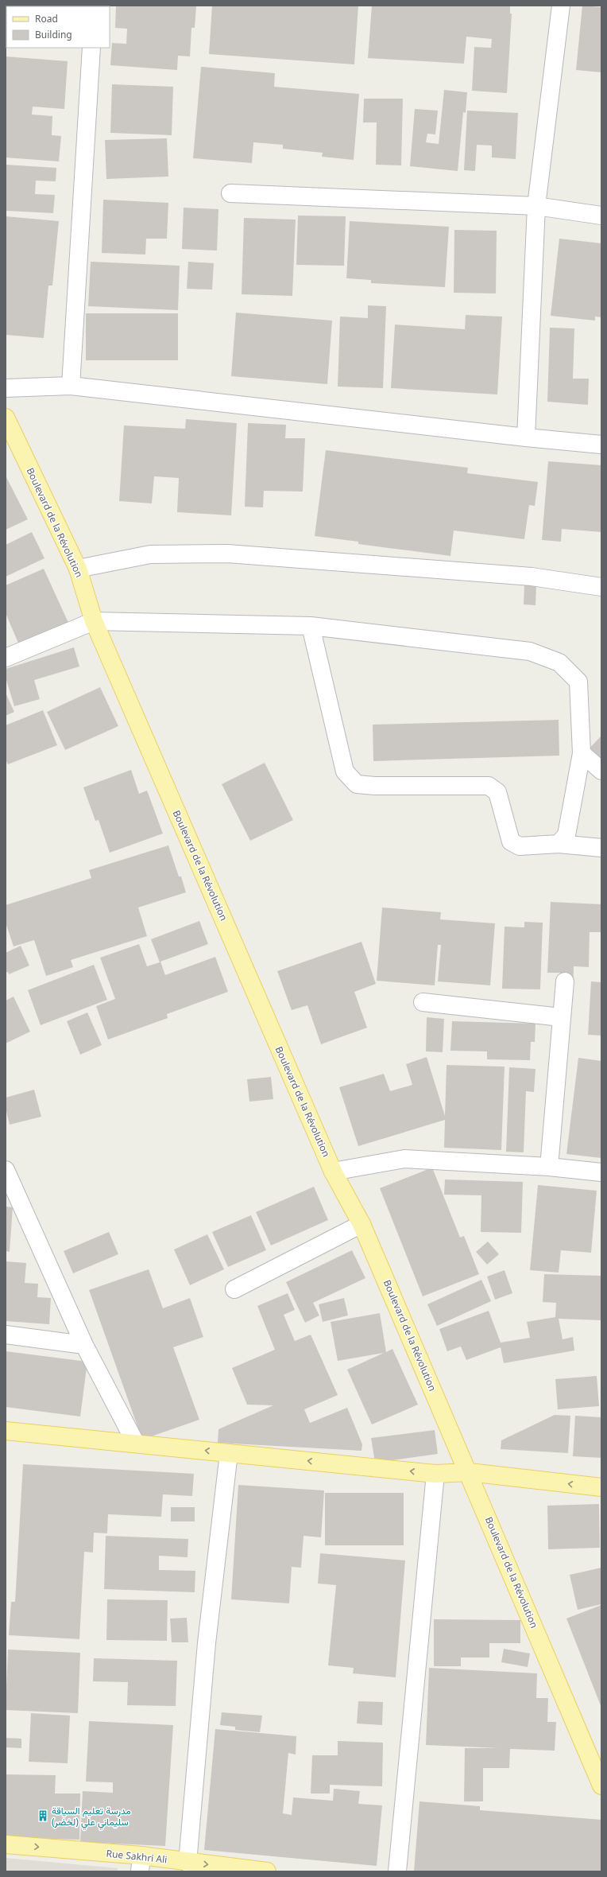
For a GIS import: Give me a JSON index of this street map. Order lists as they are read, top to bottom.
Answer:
{
  "streets": {
    "main road": ["Boulevard de la Révolution", "Rue Sakhri Ali"]
  },
  "one_way": ["Rue Sakhri Ali"],
  "places": {
    "building": ["مدرسة تعليم السياقة سليماني علي (لخضر)"]
  },
  "legend": ["Road", "Building"]
}
